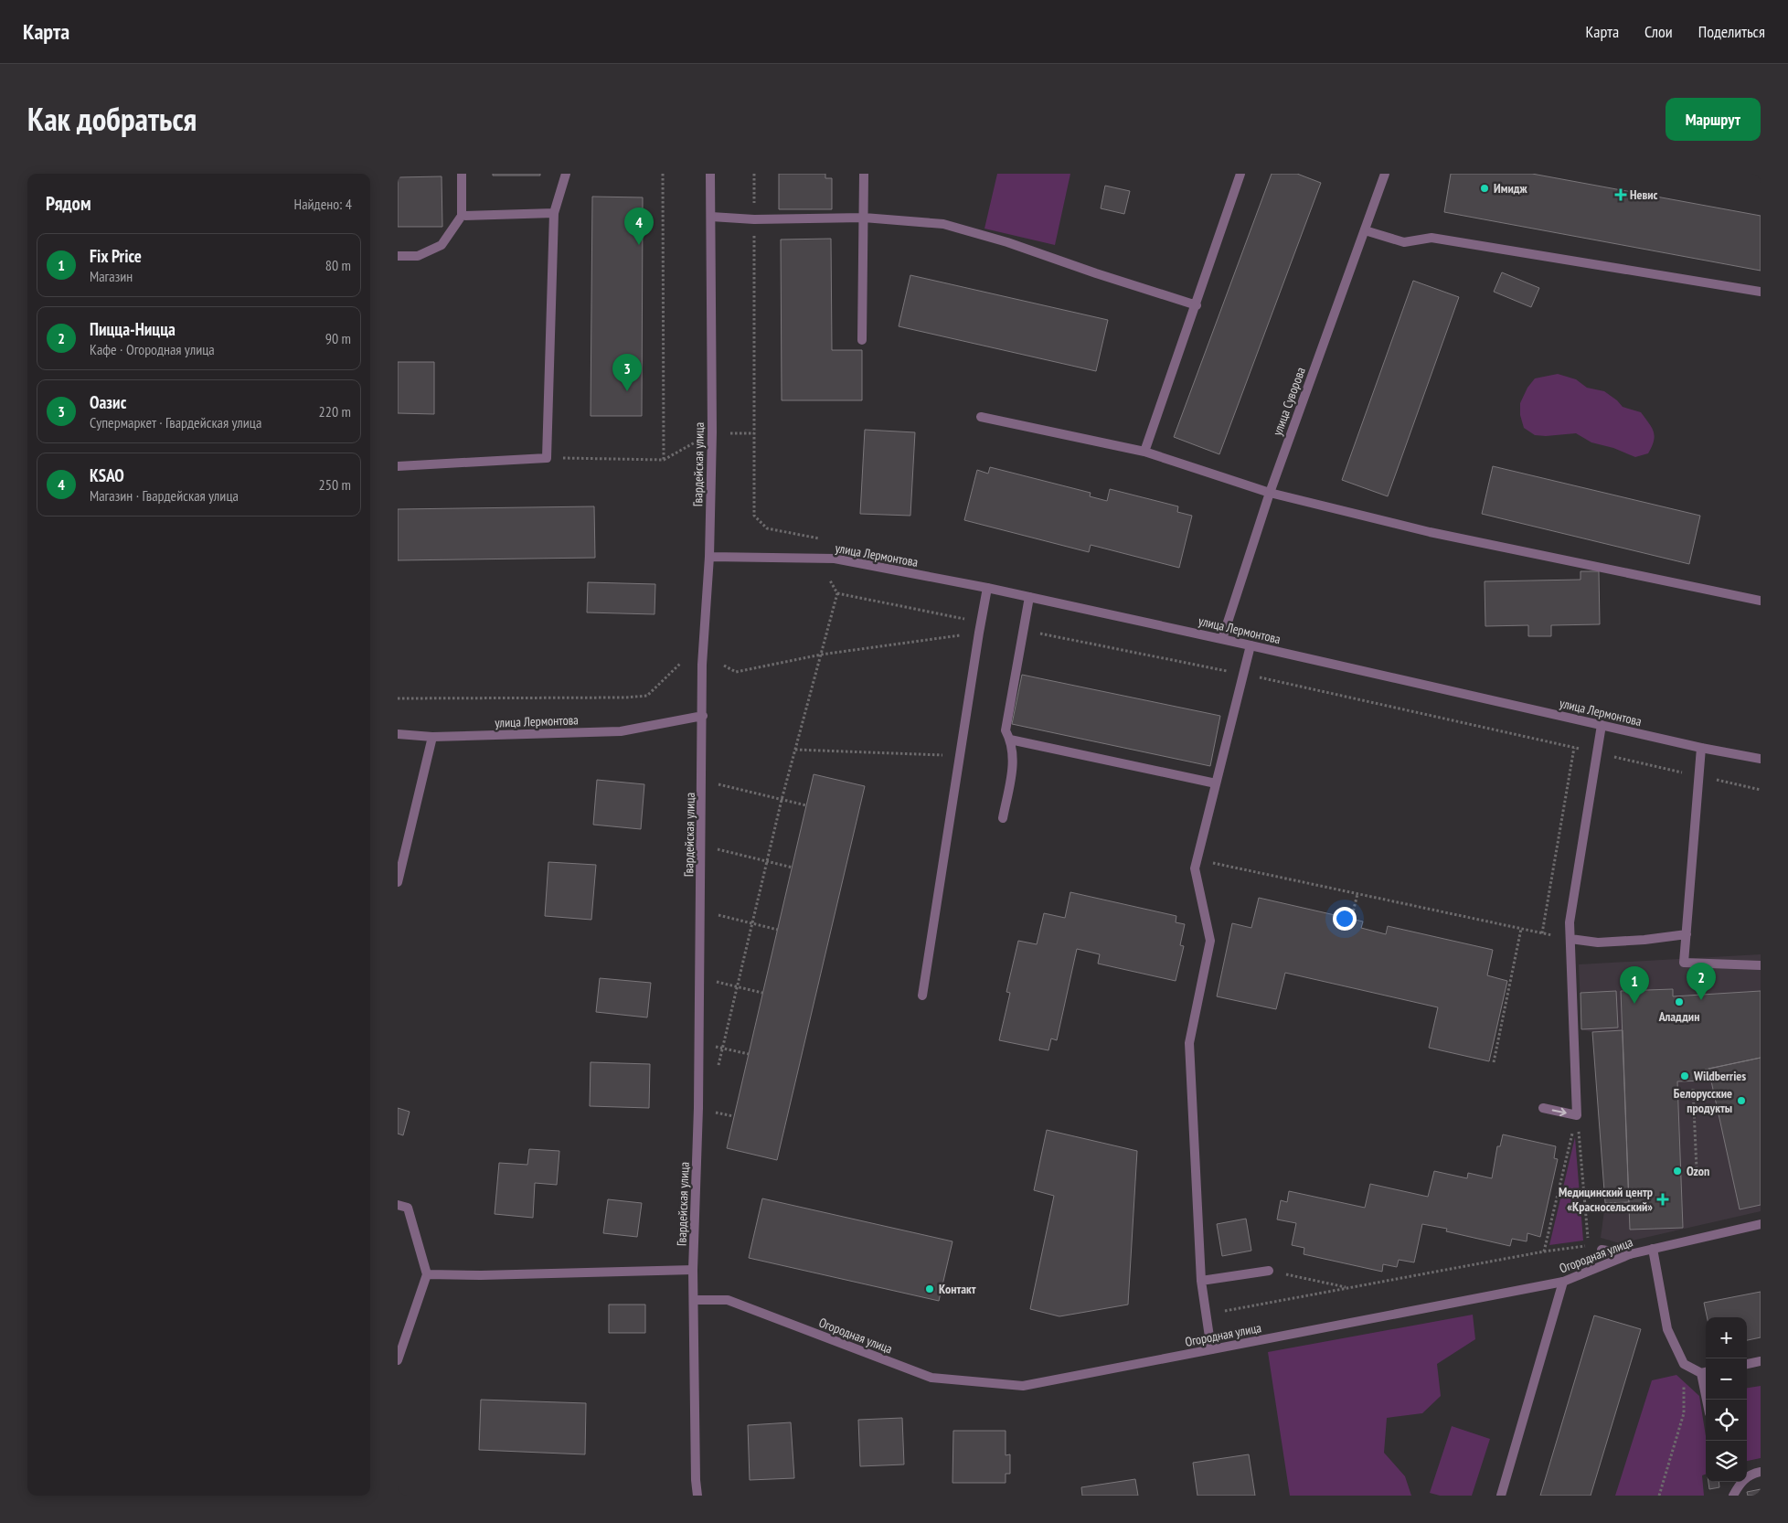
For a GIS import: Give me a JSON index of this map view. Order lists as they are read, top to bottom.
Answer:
{
  "streets": {
    "street": [
      "улица Суворова",
      "Гвардейская улица",
      "улица Лермонтова",
      "Огородная улица"
    ]
  },
  "crossings": [
    ["улица Суворова", "улица Лермонтова"],
    ["Гвардейская улица", "улица Лермонтова"],
    ["Гвардейская улица", "Огородная улица"]
  ],
  "places": {
    "other": [
      "Имидж",
      "Аладдин",
      "Wildberries",
      "Белорусские продукты",
      "Ozon",
      "Контакт"
    ],
    "health": ["Невис", "Медицинский центр «Красносельский»"]
  },
  "page": {
    "header": "Карта",
    "nav": ["Карта", "Слои", "Поделиться"],
    "title": "Как добраться",
    "buttons": "Маршрут",
    "heading": ["Рядом", "Найдено: 4"],
    "pins": [
      "4",
      "3",
      "2",
      "1"
    ],
    "list": [
      {
        "mark": "1",
        "name": "Fix Price",
        "note": "Магазин",
        "value": "80 m"
      },
      {
        "mark": "2",
        "name": "Пицца-Ницца",
        "note": "Кафе · Огородная улица",
        "value": "90 m"
      },
      {
        "mark": "3",
        "name": "Оазис",
        "note": "Супермаркет · Гвардейская улица",
        "value": "220 m"
      },
      {
        "mark": "4",
        "name": "KSAO",
        "note": "Магазин · Гвардейская улица",
        "value": "250 m"
      }
    ],
    "map_buttons": ["+", "−"]
  }
}
